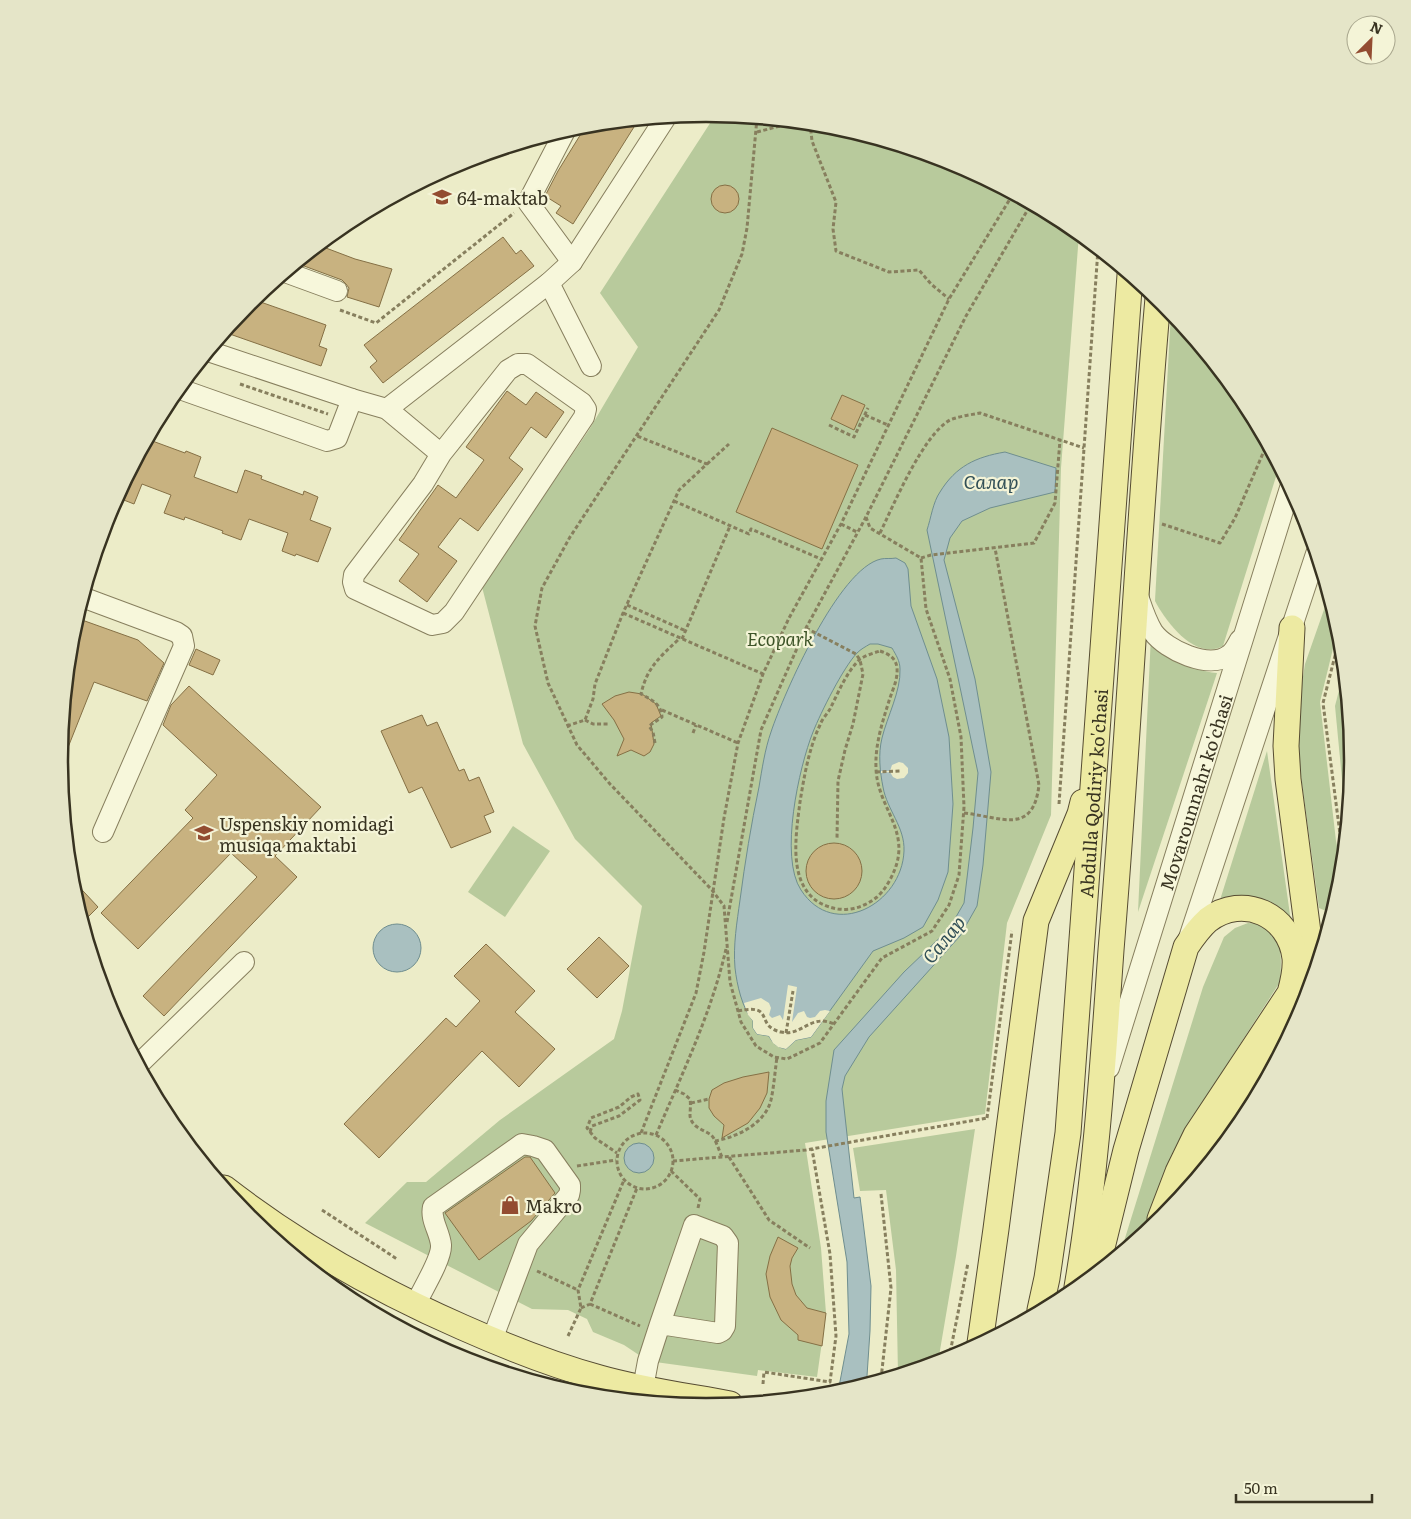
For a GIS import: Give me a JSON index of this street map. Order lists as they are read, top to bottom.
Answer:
{
  "streets": {
    "main road": ["Abdulla Qodiriy ko'chasi"],
    "street": ["Movarounnahr ko'chasi"]
  },
  "crossings": [
    ["Movarounnahr ko'chasi", "Abdulla Qodiriy ko'chasi"]
  ],
  "water": ["Салар"],
  "parks": ["Ecopark"],
  "places": {
    "school or university": ["64-maktab", "Uspenskiy nomidagi musiqa maktabi"],
    "shop": ["Makro"]
  },
  "scale_bar": "50 m",
  "north": "top right"
}
